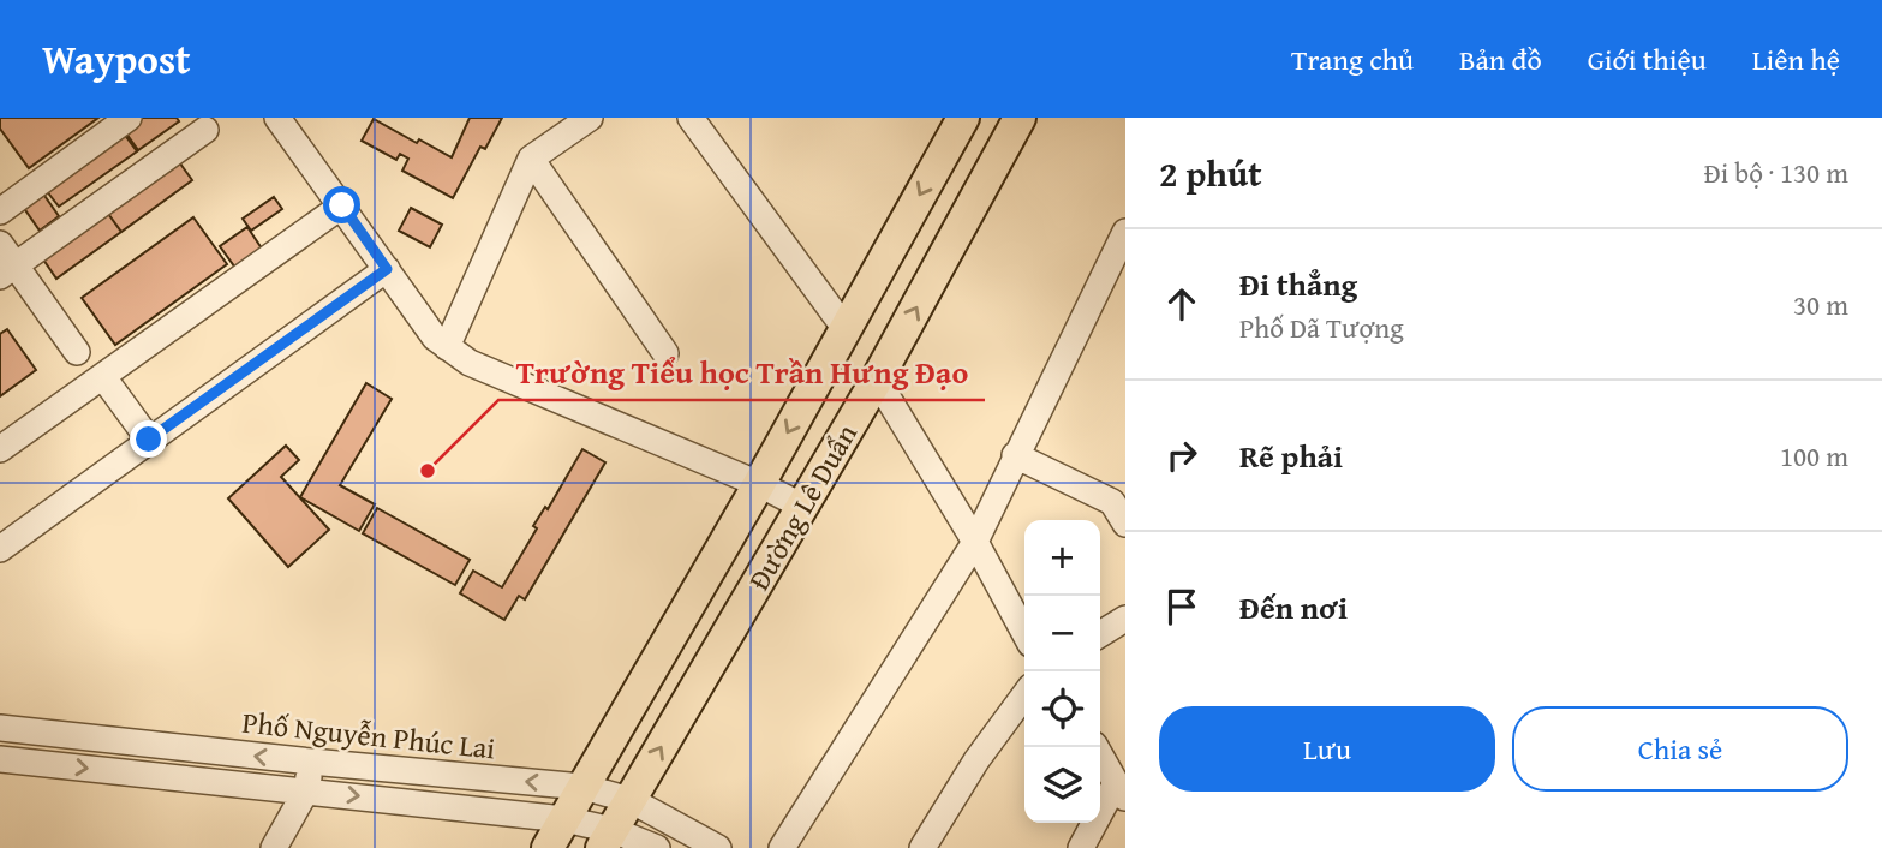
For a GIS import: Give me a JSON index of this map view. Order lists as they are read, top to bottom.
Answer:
{
  "streets": {
    "main road": ["Đường Lê Duẩn"],
    "street": ["Phố Nguyễn Phúc Lai"]
  },
  "crossings": [
    ["Đường Lê Duẩn", "Phố Nguyễn Phúc Lai"]
  ],
  "places": ["Trường Tiểu học Trần Hưng Đạo"],
  "page": {
    "header": "Waypost",
    "nav": [
      "Trang chủ",
      "Bản đồ",
      "Giới thiệu",
      "Liên hệ"
    ],
    "heading": ["2 phút", "Đi bộ · 130 m"],
    "list": [
      ["Đi thẳng", "Phố Dã Tượng", "30 m"],
      ["Rẽ phải", "100 m"],
      "Đến nơi"
    ],
    "map_buttons": ["+", "−"],
    "buttons": ["Lưu", "Chia sẻ"]
  }
}
